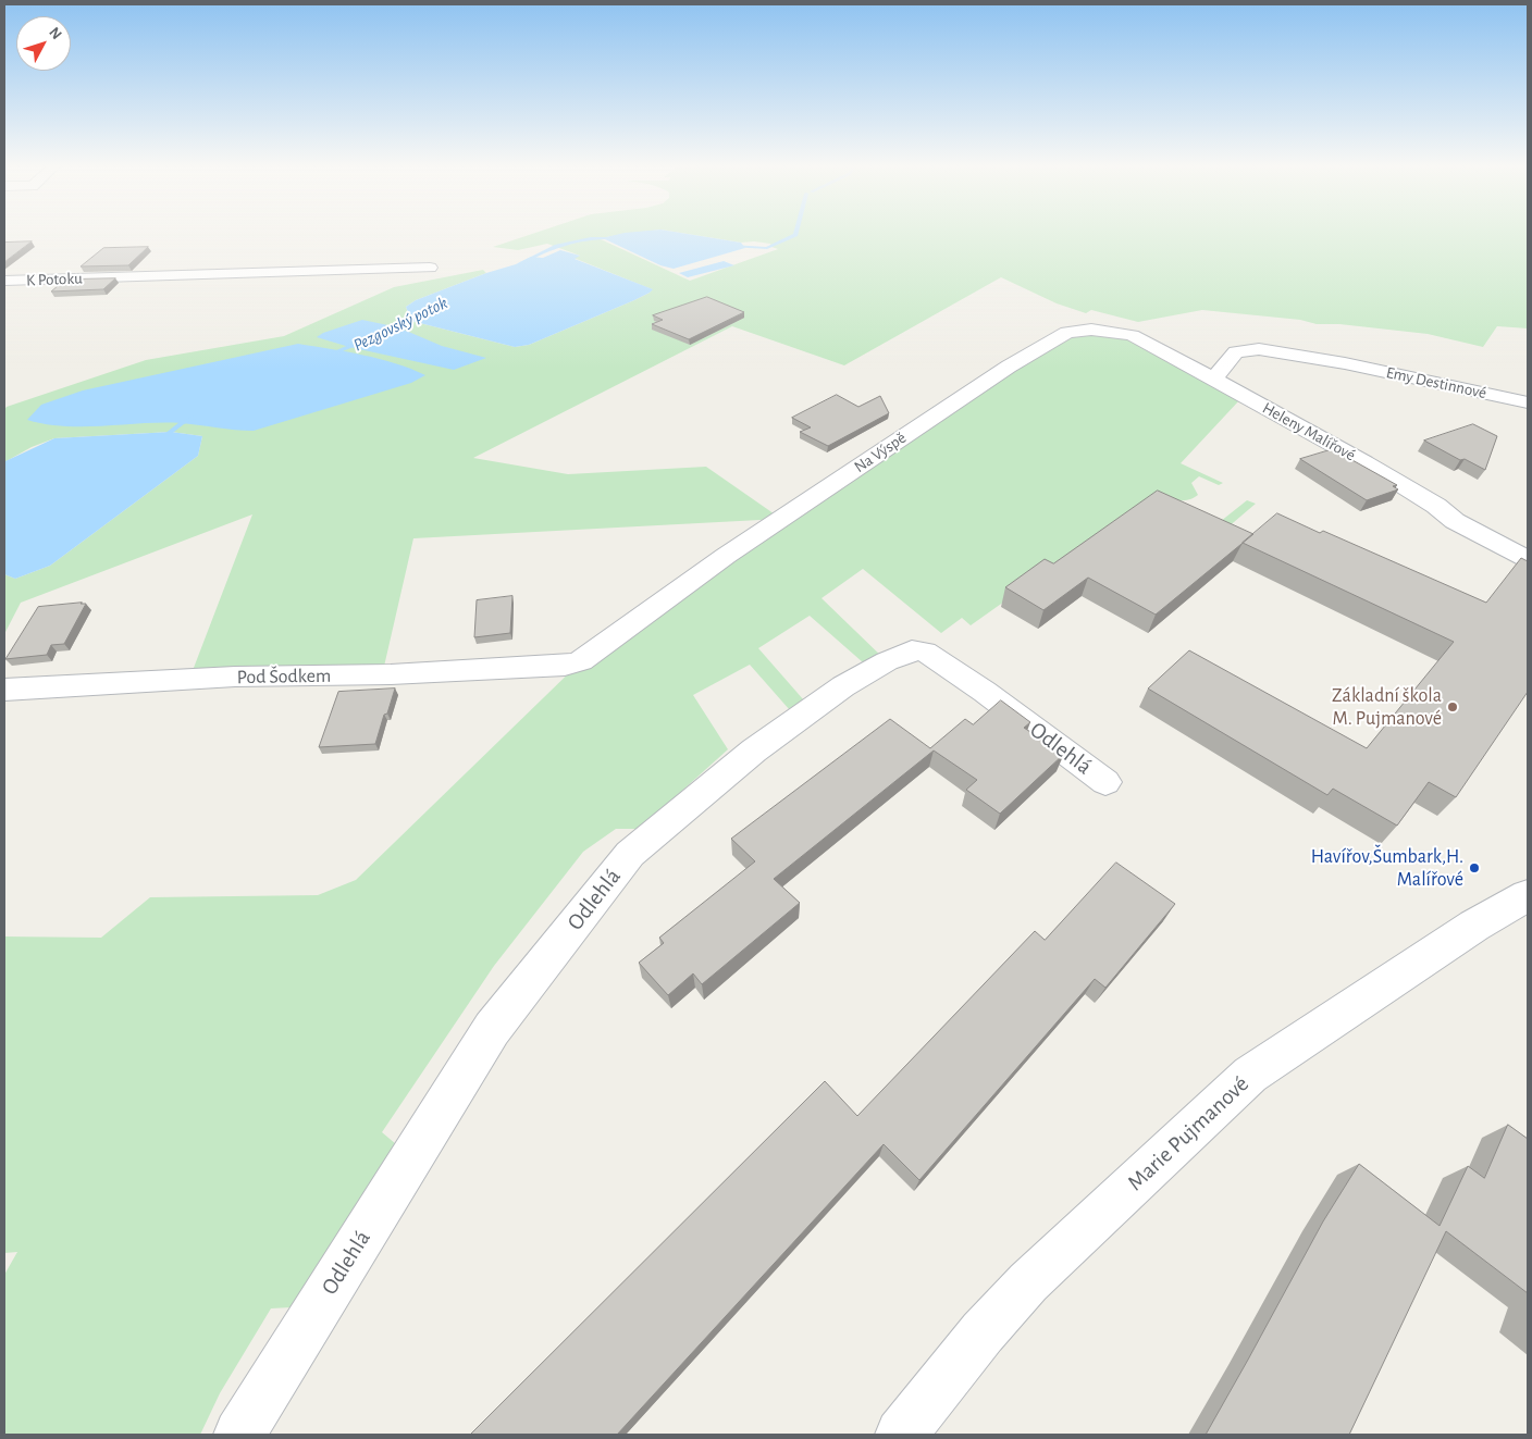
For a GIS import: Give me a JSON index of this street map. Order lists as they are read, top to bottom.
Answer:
{
  "streets": {
    "street": [
      "K Potoku",
      "Emy Destinnové",
      "Heleny Malířové",
      "Na Výspě",
      "Pod Šodkem",
      "Odlehlá",
      "Marie Pujmanové"
    ]
  },
  "crossings": [
    ["Emy Destinnové", "Heleny Malířové"],
    ["Emy Destinnové", "Na Výspě"],
    ["Heleny Malířové", "Na Výspě"],
    ["Na Výspě", "Pod Šodkem"]
  ],
  "water": ["Pezgovský potok"],
  "places": ["Základní škola M. Pujmanové", "Havířov,Šumbark,H. Malířové"],
  "north": "top right"
}
